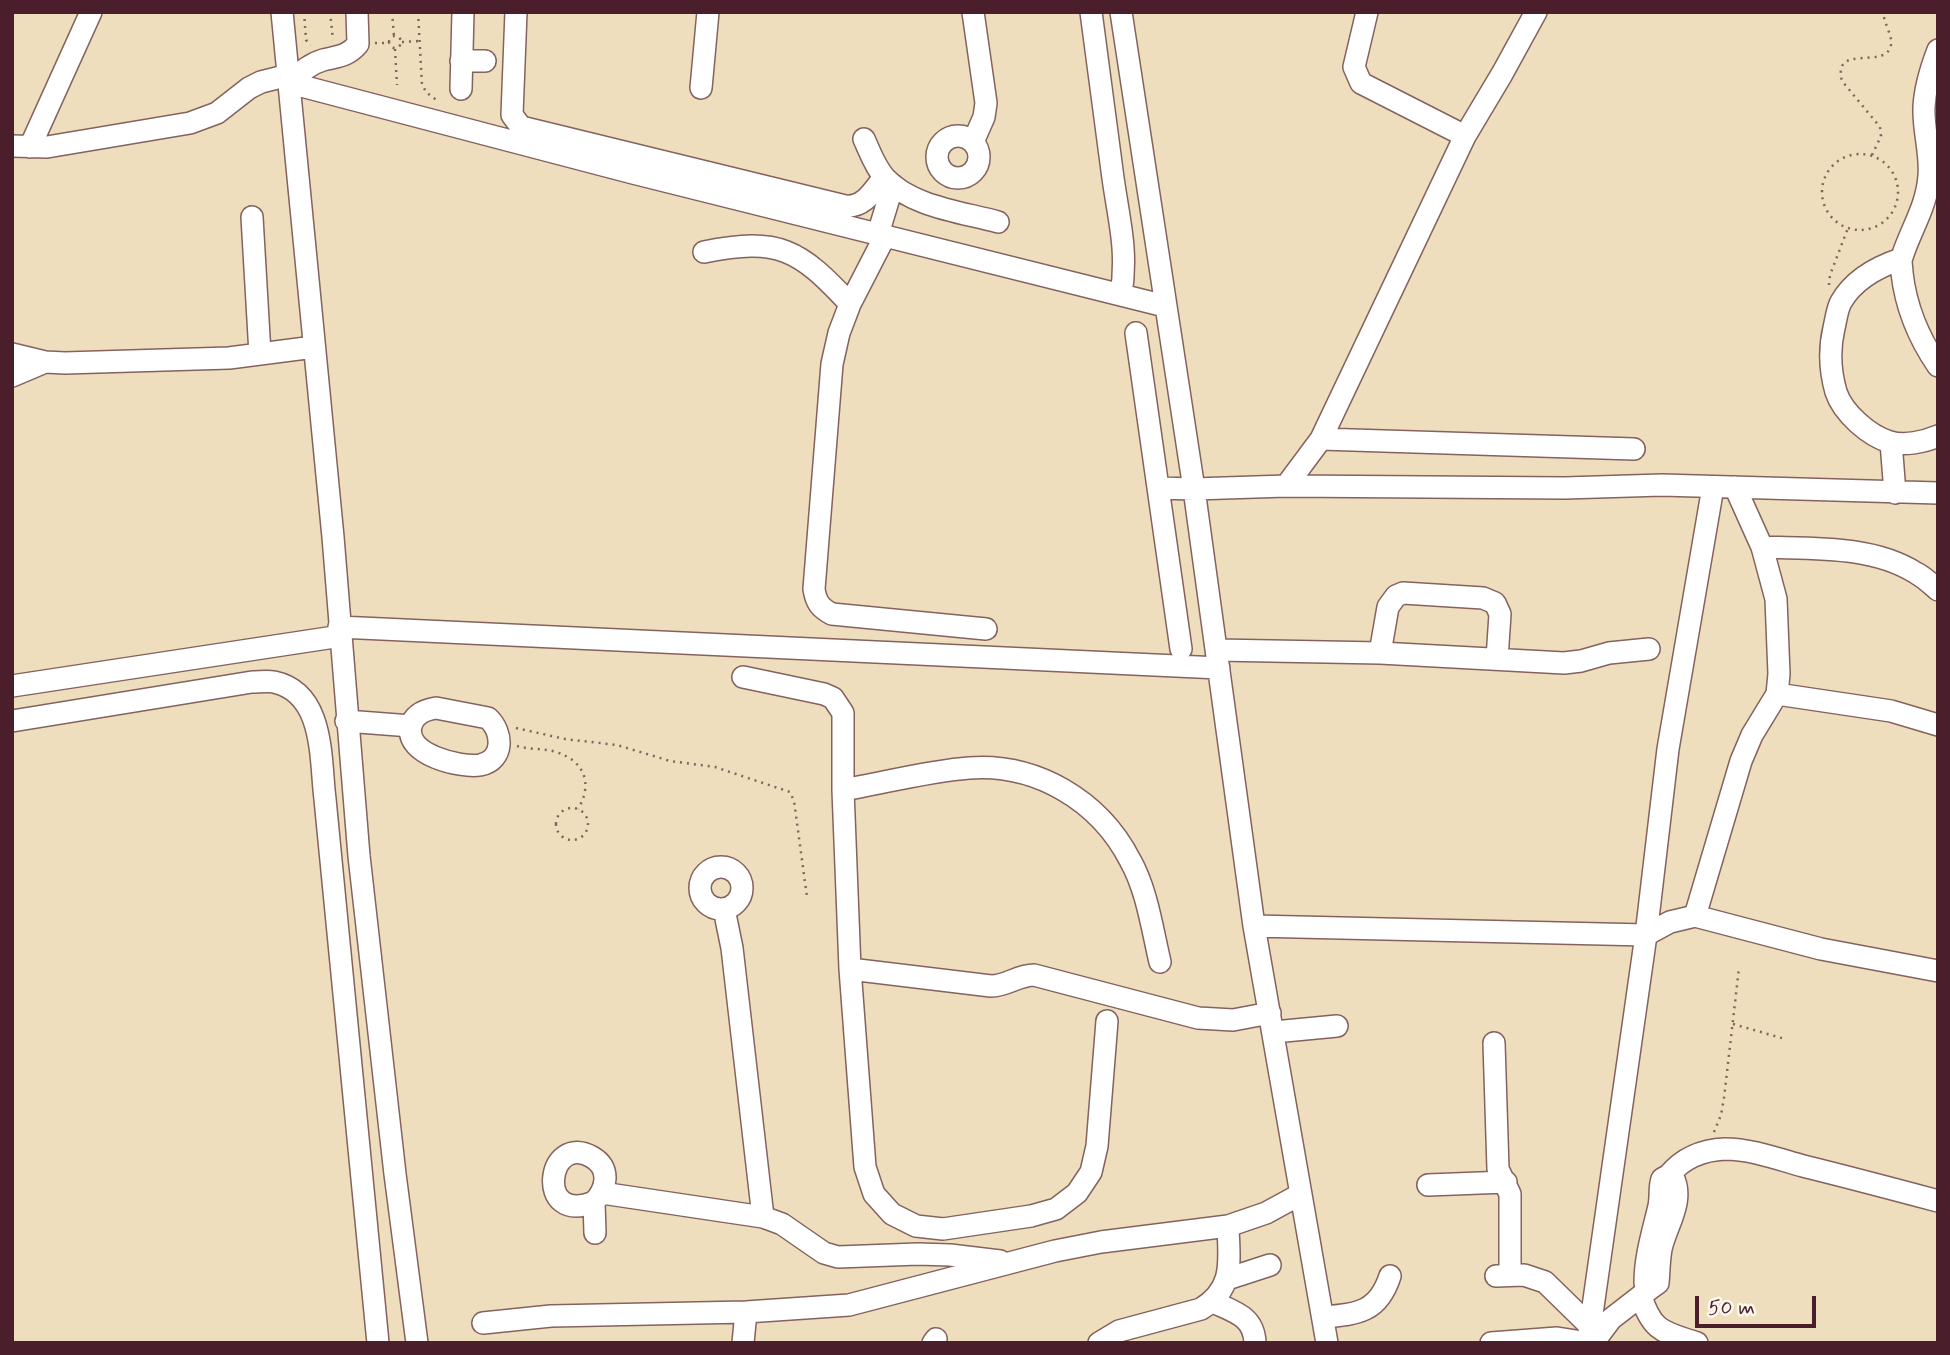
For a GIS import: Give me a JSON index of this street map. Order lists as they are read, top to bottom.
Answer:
{
  "scale_bar": "50 m"
}
